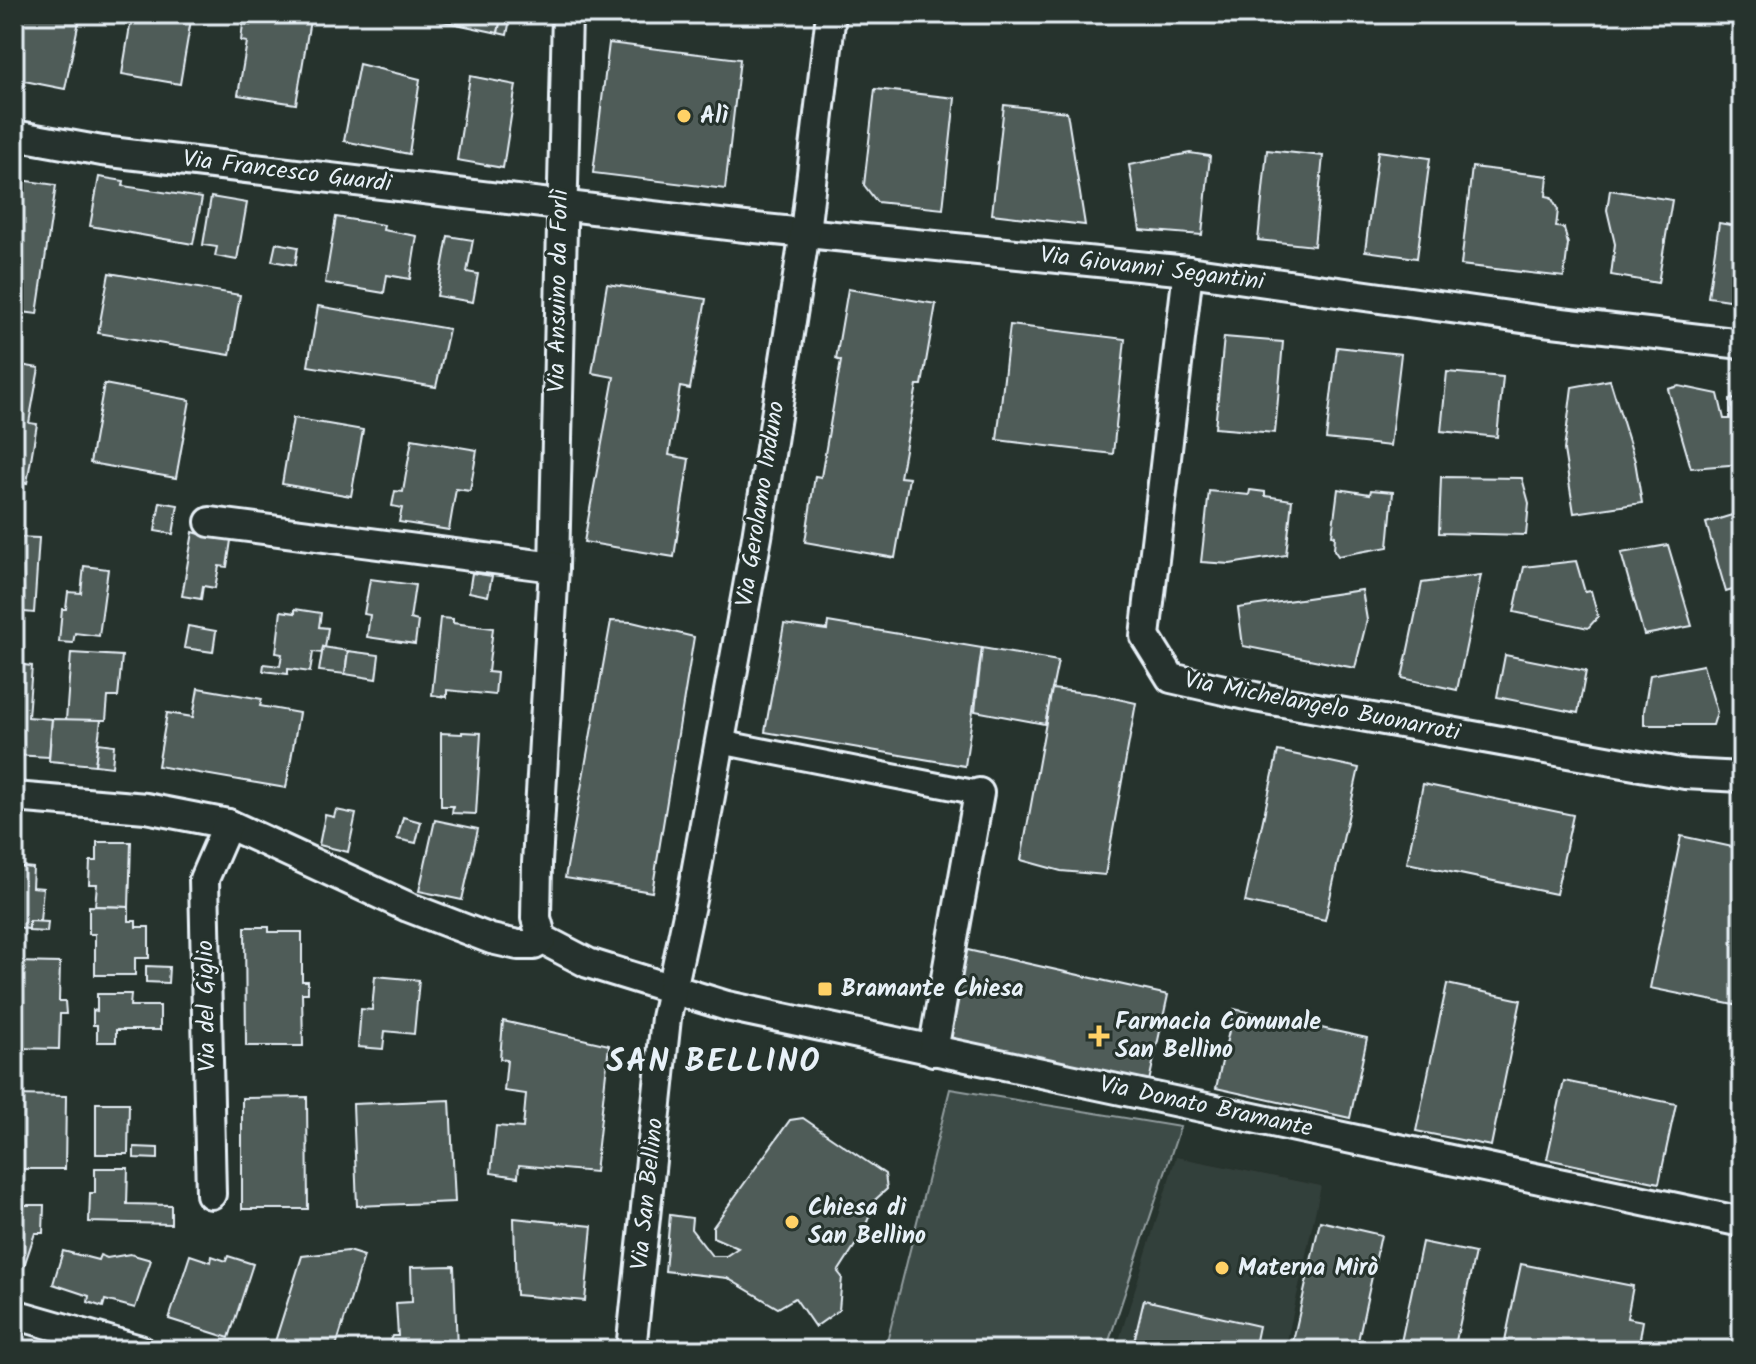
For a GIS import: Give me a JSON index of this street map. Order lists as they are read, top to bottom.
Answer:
{
  "streets": {
    "street": [
      "Via Francesco Guardi",
      "Via Giovanni Segantini",
      "Via Ansuino da Forlì",
      "Via Gerolamo Induno",
      "Via Michelangelo Buonarroti",
      "Via del Giglio",
      "Via Donato Bramante",
      "Via San Bellino"
    ]
  },
  "crossings": [
    ["Via Francesco Guardi", "Via Giovanni Segantini"],
    ["Via Francesco Guardi", "Via Ansuino da Forlì"],
    ["Via Giovanni Segantini", "Via Ansuino da Forlì"],
    ["Via Giovanni Segantini", "Via Gerolamo Induno"],
    ["Via Giovanni Segantini", "Via Michelangelo Buonarroti"],
    ["Via Gerolamo Induno", "Via Donato Bramante"],
    ["Via Gerolamo Induno", "Via San Bellino"],
    ["Via Donato Bramante", "Via San Bellino"]
  ],
  "districts": ["SAN BELLINO"],
  "places": {
    "other": ["Alì", "Chiesa di San Bellino", "Materna Mirò"],
    "transit": ["Bramante Chiesa"],
    "health": ["Farmacia Comunale San Bellino"]
  }
}
